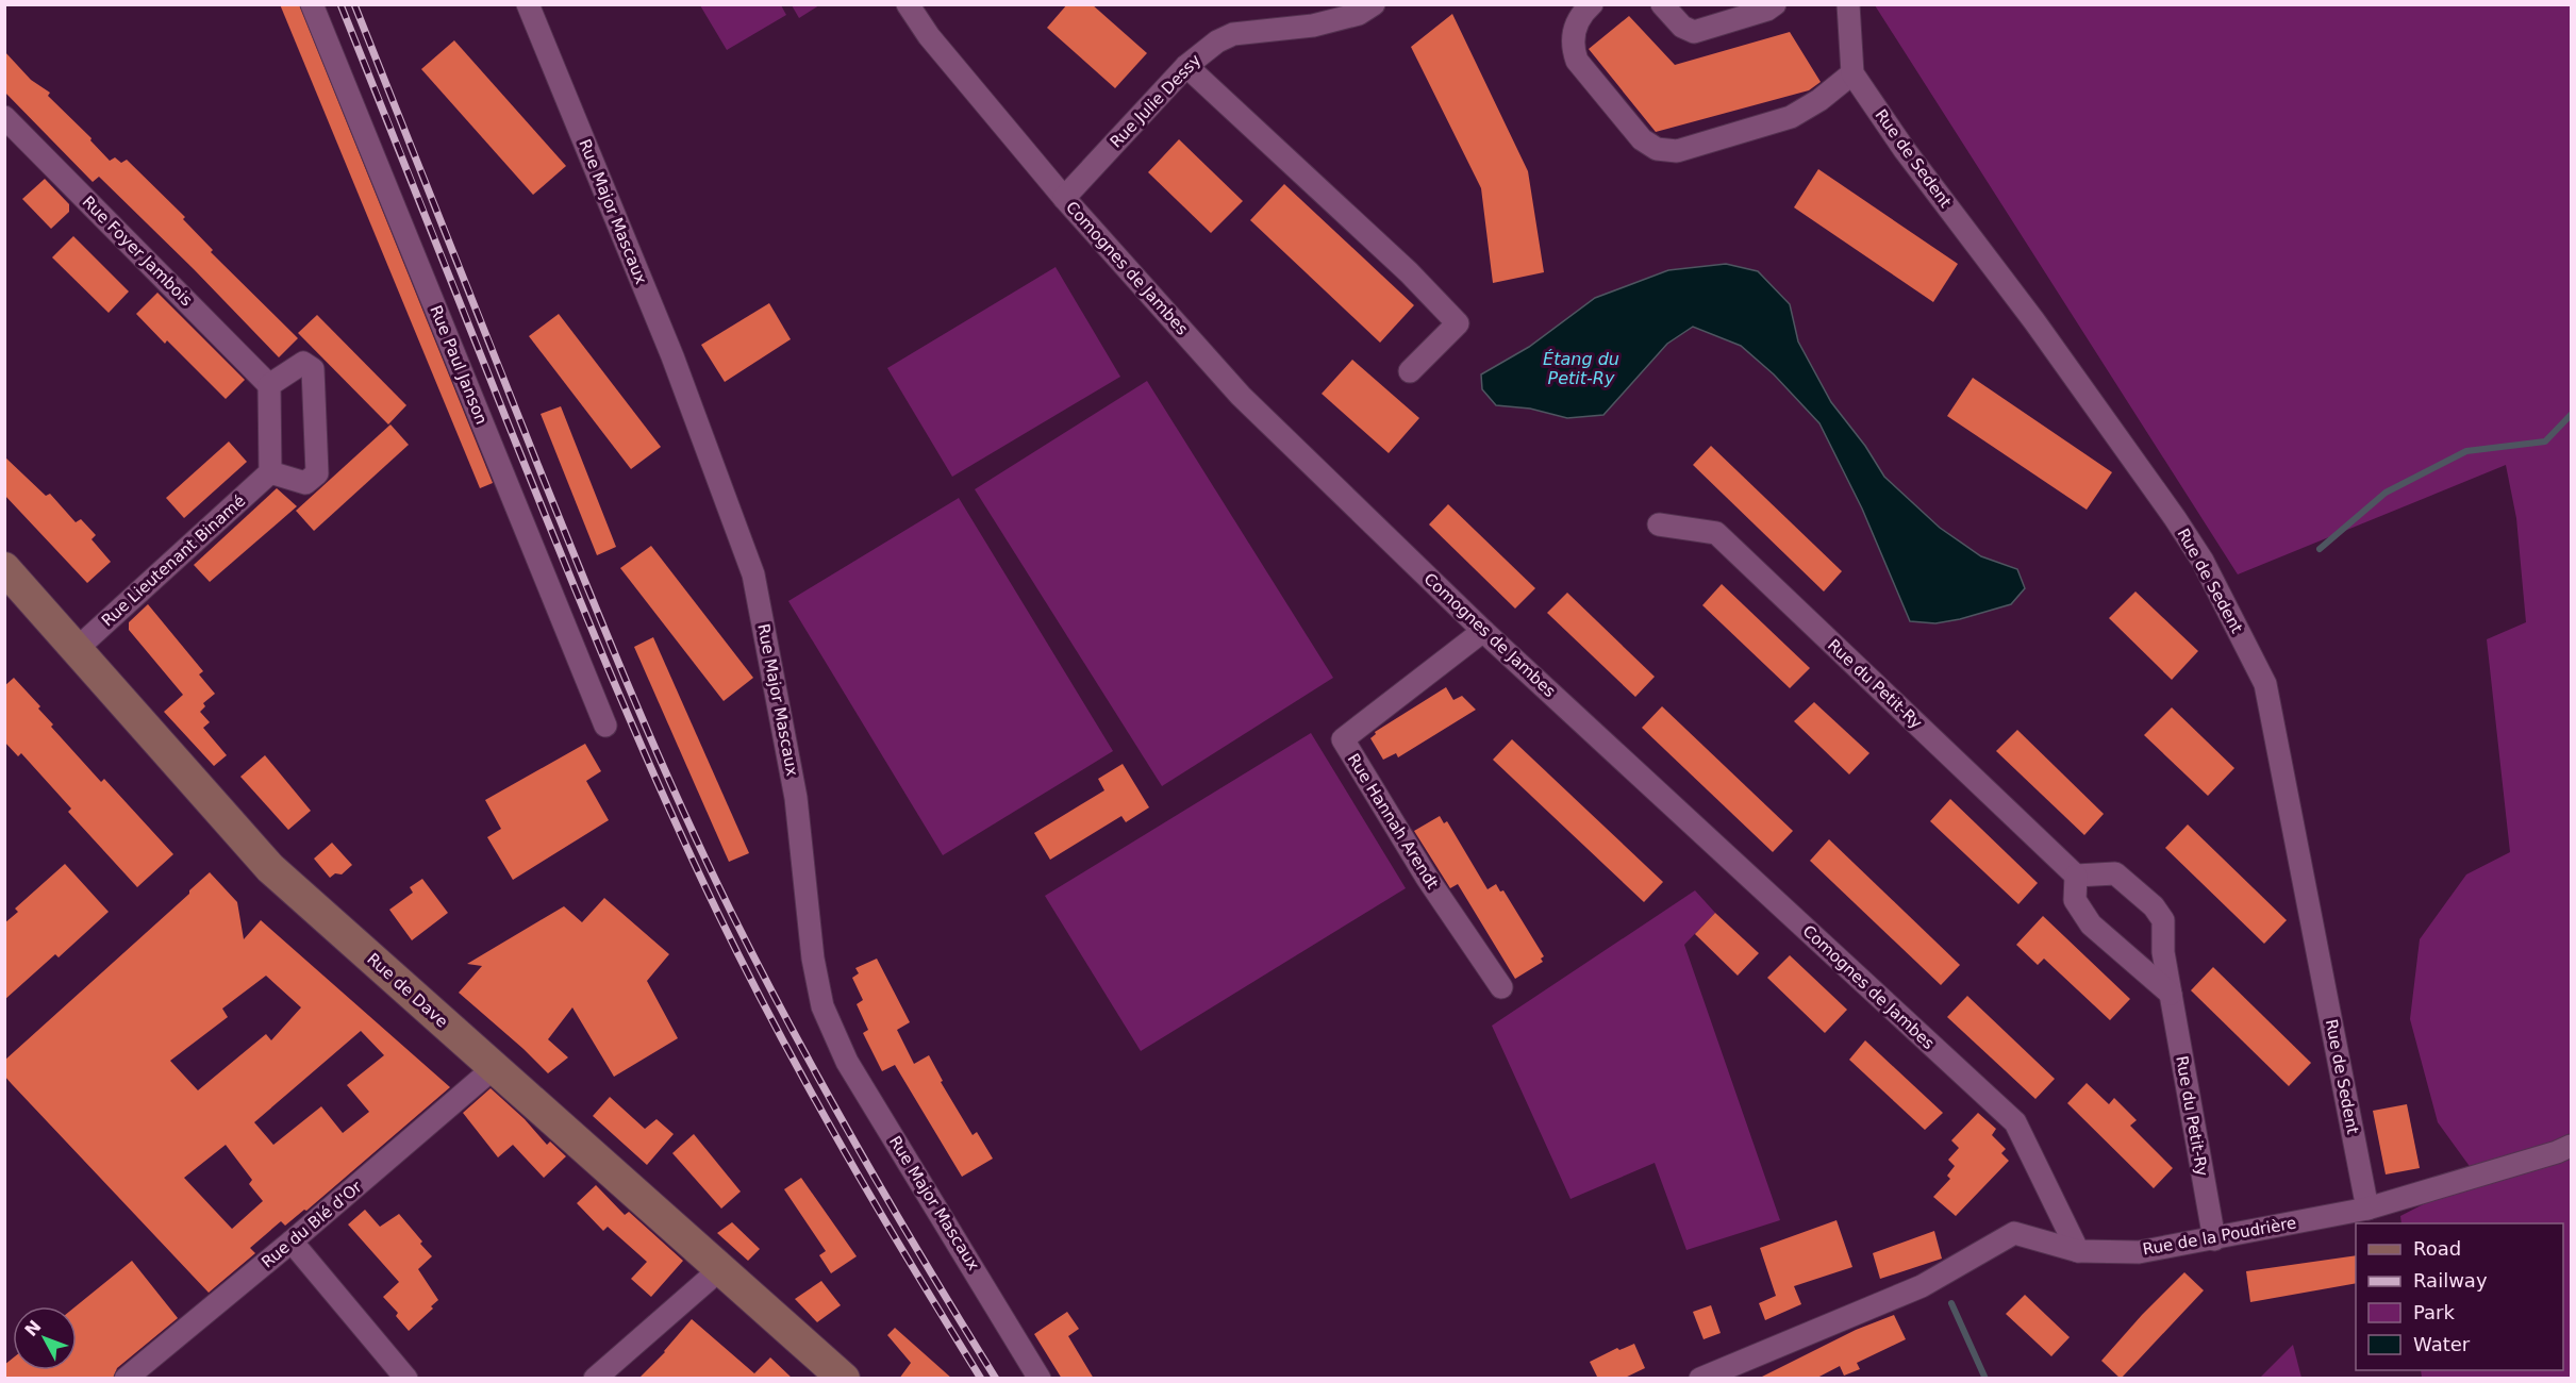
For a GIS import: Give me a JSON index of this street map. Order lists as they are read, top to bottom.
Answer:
{
  "streets": {
    "main road": ["Rue de Dave"],
    "street": [
      "Rue Julie Dessy",
      "Rue de Sedent",
      "Rue Major Mascaux",
      "Rue Foyer Jambois",
      "Comognes de Jambes",
      "Rue Paul Janson",
      "Rue Lieutenant Binamé",
      "Rue du Petit-Ry",
      "Rue Hannah Arendt",
      "Rue du Blé d'Or",
      "Rue de la Poudrière"
    ]
  },
  "crossings": [
    ["Rue Julie Dessy", "Comognes de Jambes"],
    ["Rue de Sedent", "Rue de la Poudrière"],
    ["Comognes de Jambes", "Rue Hannah Arendt"],
    ["Comognes de Jambes", "Rue de la Poudrière"],
    ["Rue Lieutenant Binamé", "Rue de Dave"],
    ["Rue du Petit-Ry", "Rue de la Poudrière"],
    ["Rue de Dave", "Rue du Blé d'Or"]
  ],
  "water": ["Étang du Petit-Ry"],
  "legend": [
    "Road",
    "Railway",
    "Park",
    "Water"
  ],
  "north": "top left"
}
